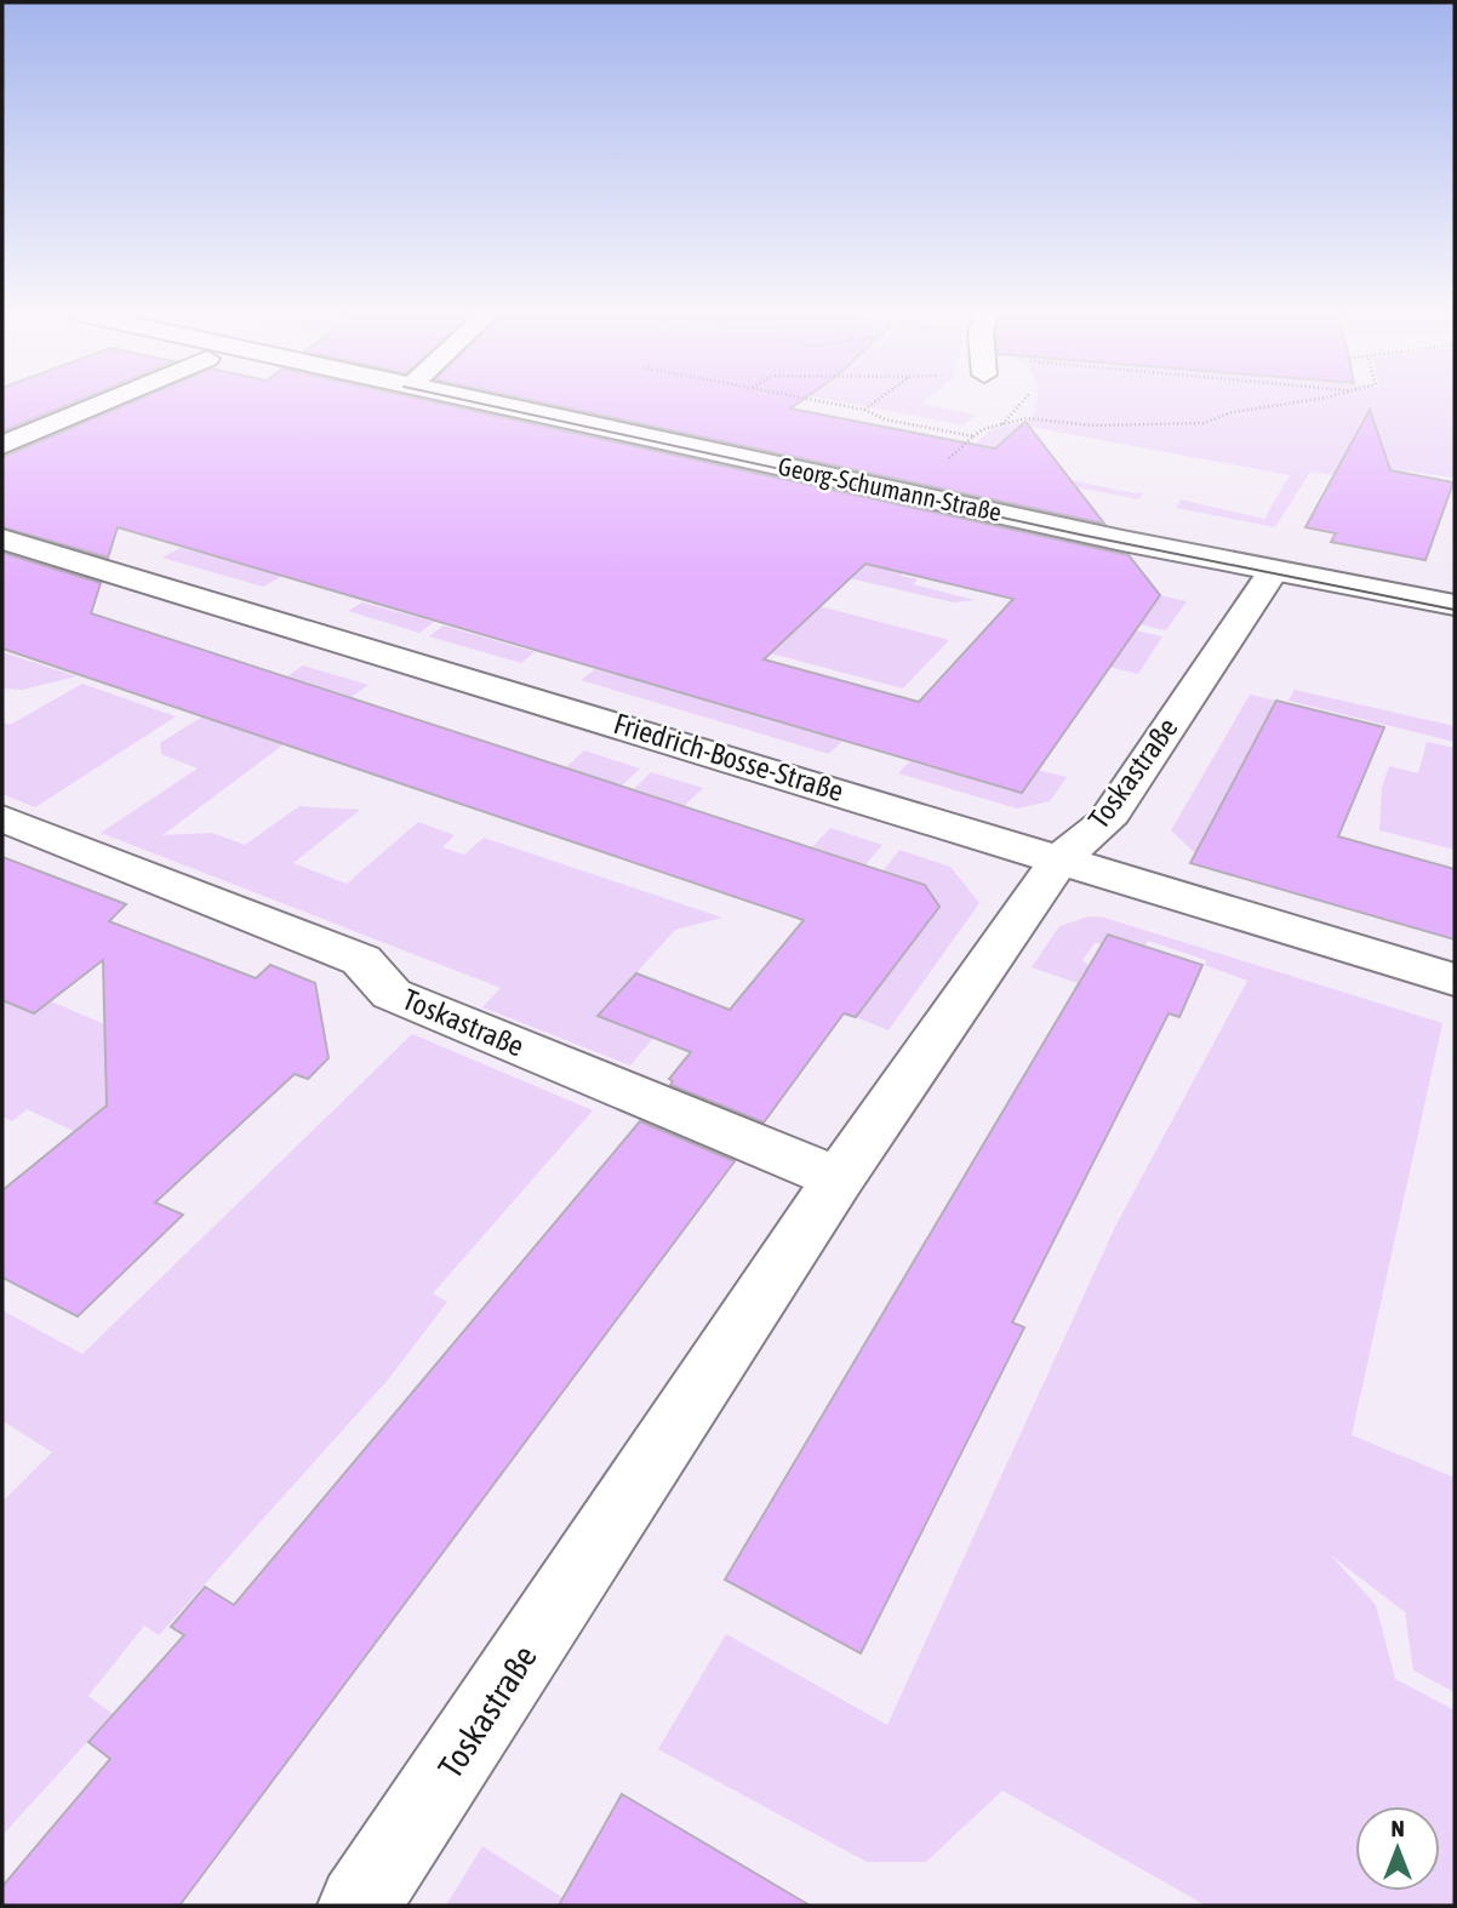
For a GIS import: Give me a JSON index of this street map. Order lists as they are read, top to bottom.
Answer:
{
  "streets": {
    "street": ["Georg-Schumann-Straße", "Friedrich-Bosse-Straße", "Toskastraße"]
  },
  "crossings": [
    ["Georg-Schumann-Straße", "Toskastraße"],
    ["Friedrich-Bosse-Straße", "Toskastraße"]
  ],
  "north": "top"
}
